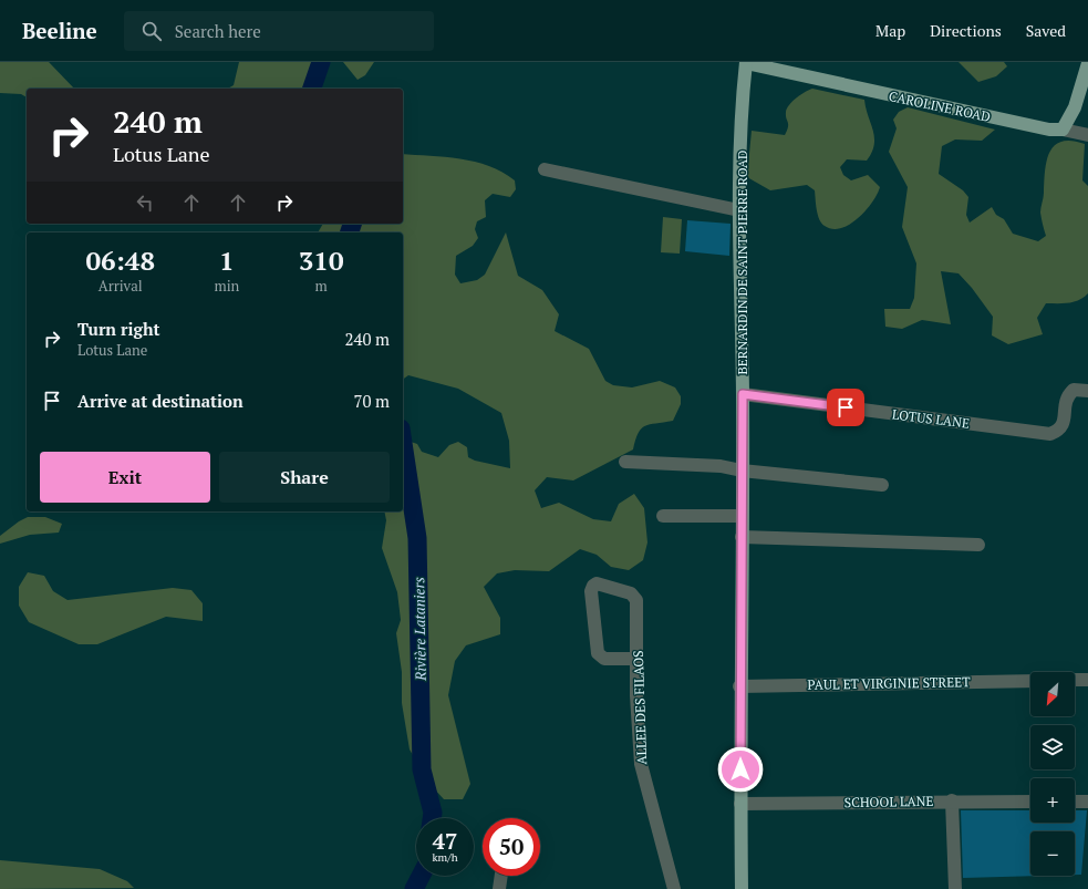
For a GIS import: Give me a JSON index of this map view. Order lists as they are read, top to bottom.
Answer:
{
  "streets": {
    "main road": ["CAROLINE ROAD", "BERNARDIN DE SAINT PIERRE ROAD"],
    "street": [
      "LOTUS LANE",
      "PAUL ET VIRGINIE STREET",
      "ALLEE DES FILAOS",
      "SCHOOL LANE"
    ]
  },
  "crossings": [
    ["CAROLINE ROAD", "BERNARDIN DE SAINT PIERRE ROAD"],
    ["BERNARDIN DE SAINT PIERRE ROAD", "LOTUS LANE"],
    ["BERNARDIN DE SAINT PIERRE ROAD", "PAUL ET VIRGINIE STREET"],
    ["BERNARDIN DE SAINT PIERRE ROAD", "SCHOOL LANE"]
  ],
  "water": ["Rivière Lataniers"],
  "north": "bottom left",
  "page": {
    "header": "Beeline",
    "search": "Search here",
    "nav": ["Map", "Directions", "Saved"],
    "turn": ["240 m", "Lotus Lane"],
    "eta": [
      "06:48",
      "Arrival",
      "1",
      "min",
      "310",
      "m"
    ],
    "list": [
      {
        "name": "Turn right",
        "note": "Lotus Lane",
        "value": "240 m"
      },
      {
        "name": "Arrive at destination",
        "value": "70 m"
      }
    ],
    "buttons": ["Exit", "Share"],
    "map_buttons": ["+", "−"],
    "speed": "47 km/h",
    "limit": "50"
  }
}
